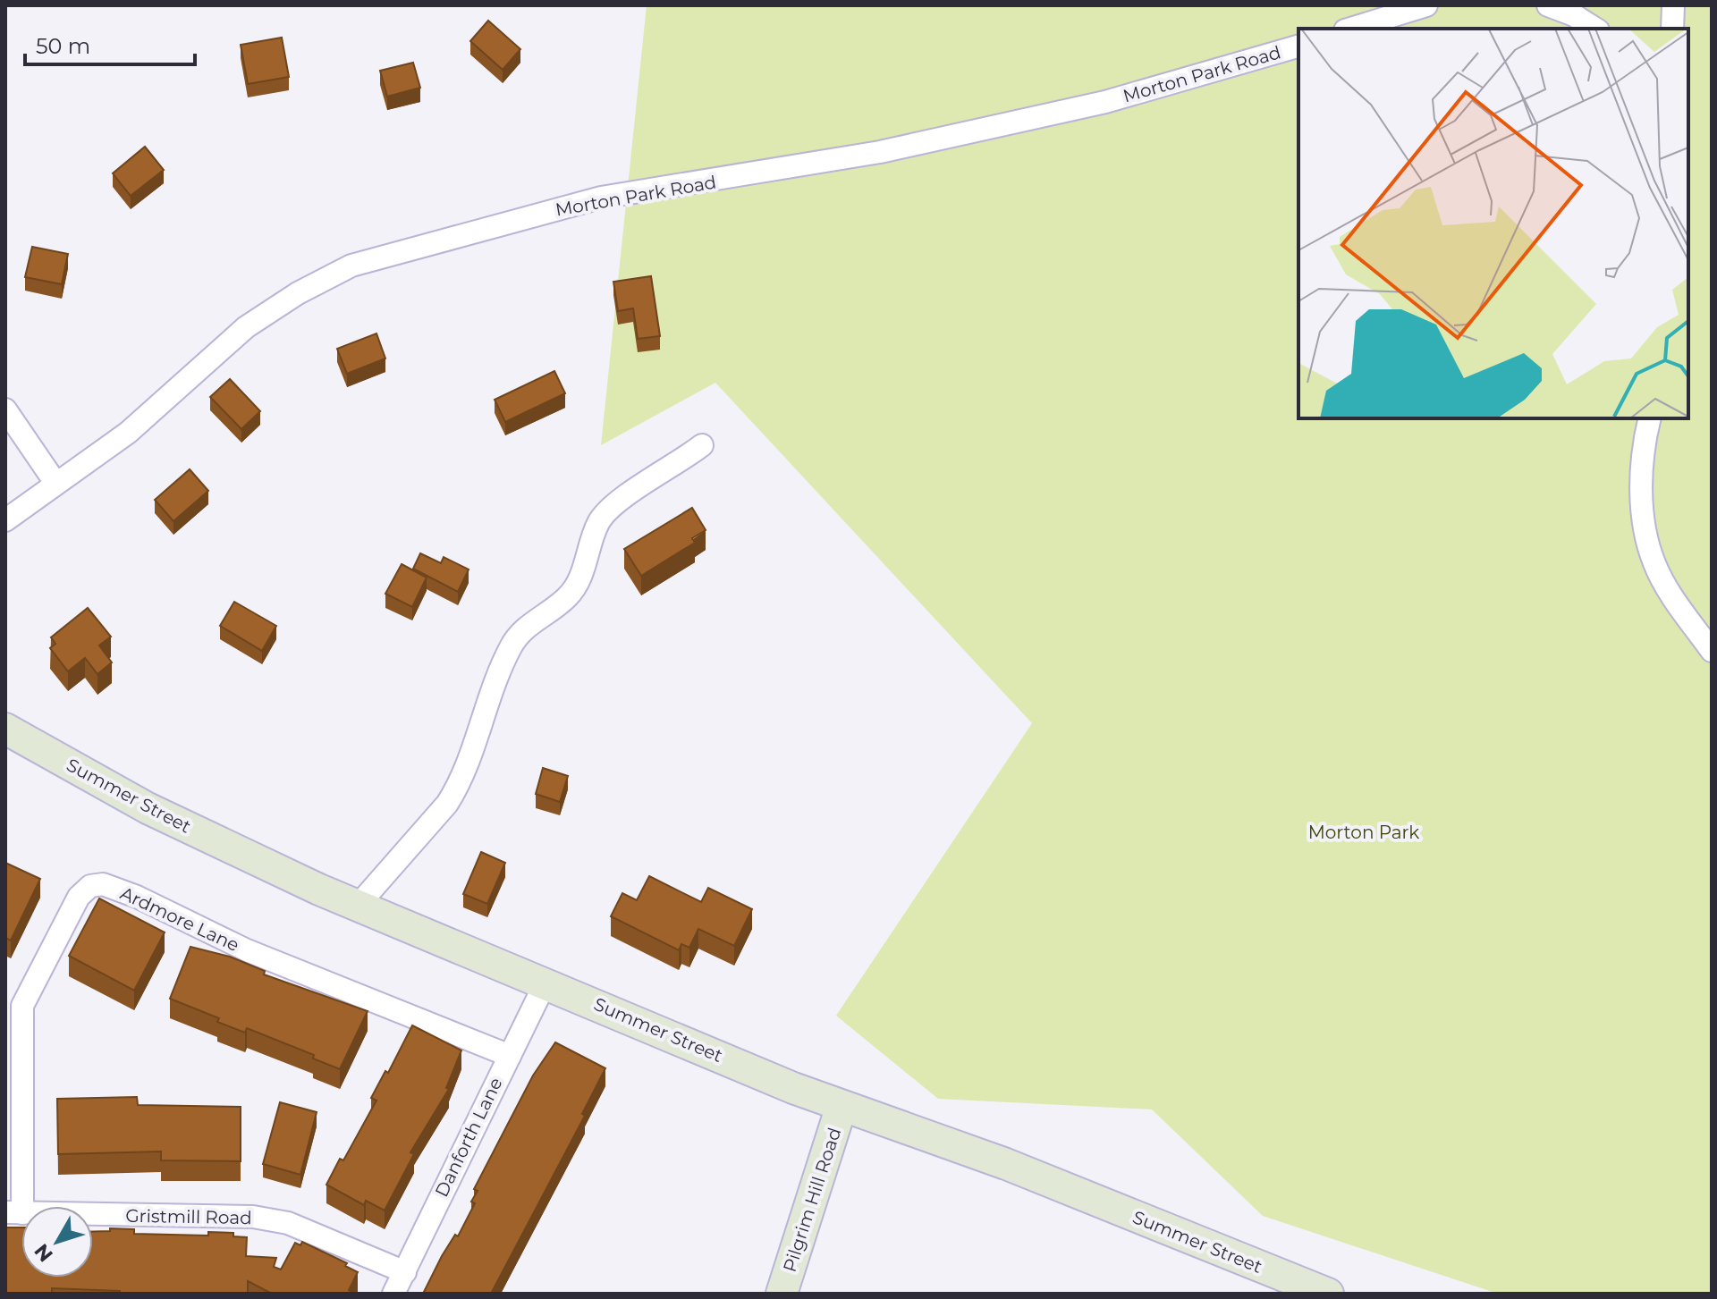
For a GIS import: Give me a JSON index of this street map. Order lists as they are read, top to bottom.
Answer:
{
  "streets": {
    "main road": ["Summer Street", "Pilgrim Hill Road"],
    "street": [
      "Morton Park Road",
      "Ardmore Lane",
      "Danforth Lane",
      "Gristmill Road"
    ]
  },
  "crossings": [
    ["Summer Street", "Danforth Lane"],
    ["Summer Street", "Pilgrim Hill Road"],
    ["Ardmore Lane", "Danforth Lane"],
    ["Ardmore Lane", "Gristmill Road"],
    ["Danforth Lane", "Gristmill Road"]
  ],
  "parks": ["Morton Park"],
  "scale_bar": "50 m",
  "north": "bottom left"
}
